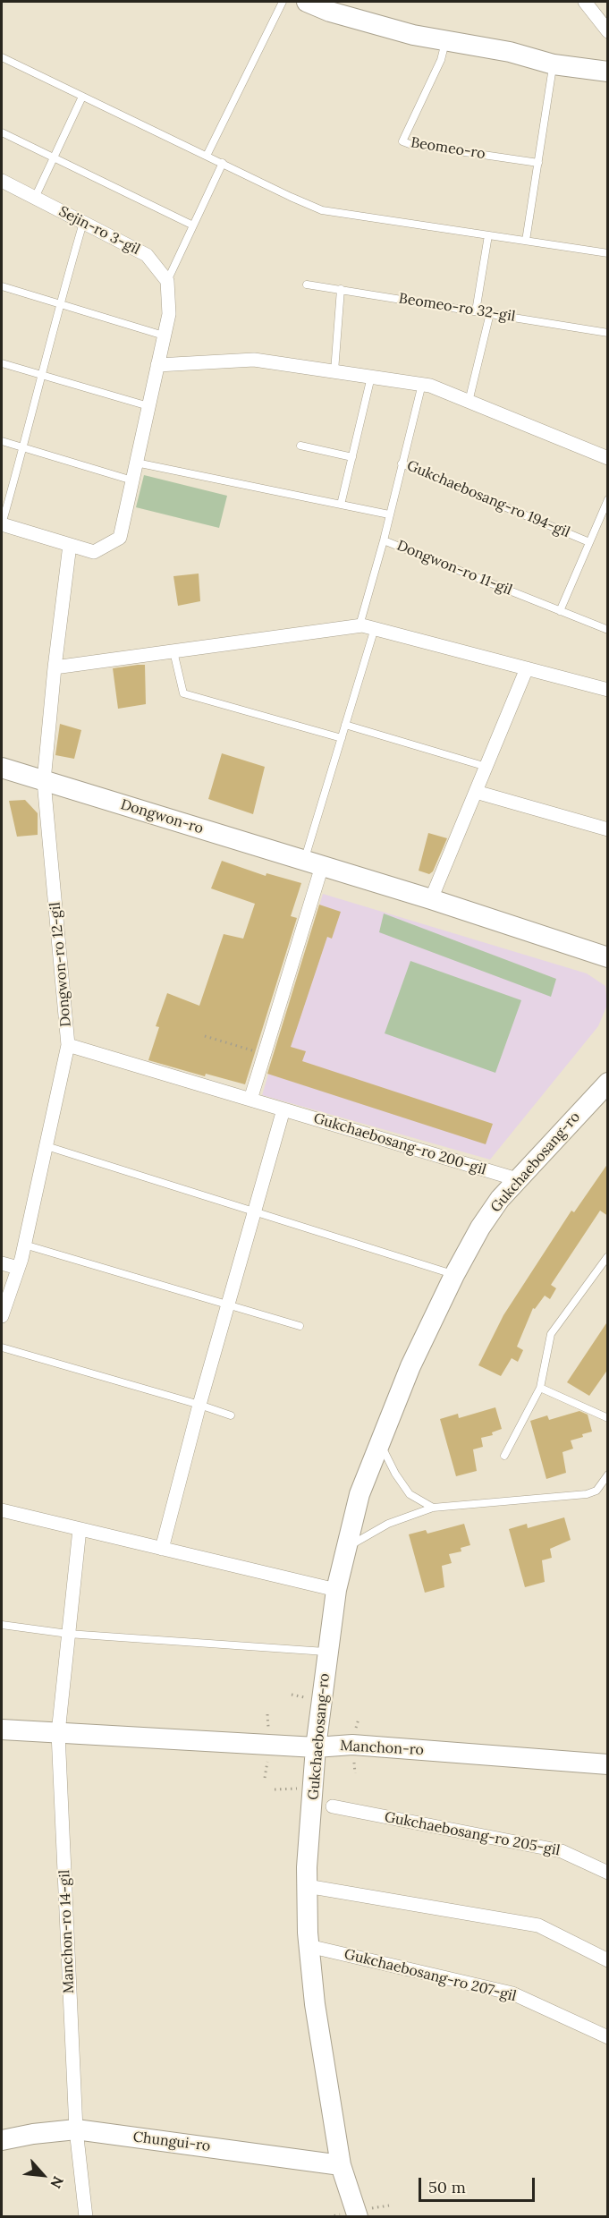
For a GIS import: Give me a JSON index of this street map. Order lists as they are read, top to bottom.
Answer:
{
  "streets": {
    "main road": [
      "Dongwon-ro",
      "Gukchaebosang-ro",
      "Manchon-ro",
      "Chungui-ro"
    ],
    "street": [
      "Sejin-ro 3-gil",
      "Dongwon-ro 12-gil",
      "Gukchaebosang-ro 200-gil",
      "Gukchaebosang-ro 205-gil",
      "Manchon-ro 14-gil",
      "Gukchaebosang-ro 207-gil"
    ],
    "lane": [
      "Beomeo-ro",
      "Beomeo-ro 32-gil",
      "Gukchaebosang-ro 194-gil",
      "Dongwon-ro 11-gil"
    ]
  },
  "crossings": [
    ["Dongwon-ro", "Dongwon-ro 12-gil"],
    ["Dongwon-ro 12-gil", "Gukchaebosang-ro 200-gil"],
    ["Gukchaebosang-ro 200-gil", "Gukchaebosang-ro"],
    ["Gukchaebosang-ro", "Manchon-ro"],
    ["Gukchaebosang-ro", "Gukchaebosang-ro 207-gil"],
    ["Gukchaebosang-ro", "Chungui-ro"],
    ["Manchon-ro", "Manchon-ro 14-gil"],
    ["Manchon-ro 14-gil", "Chungui-ro"]
  ],
  "scale_bar": "50 m",
  "north": "bottom right"
}
